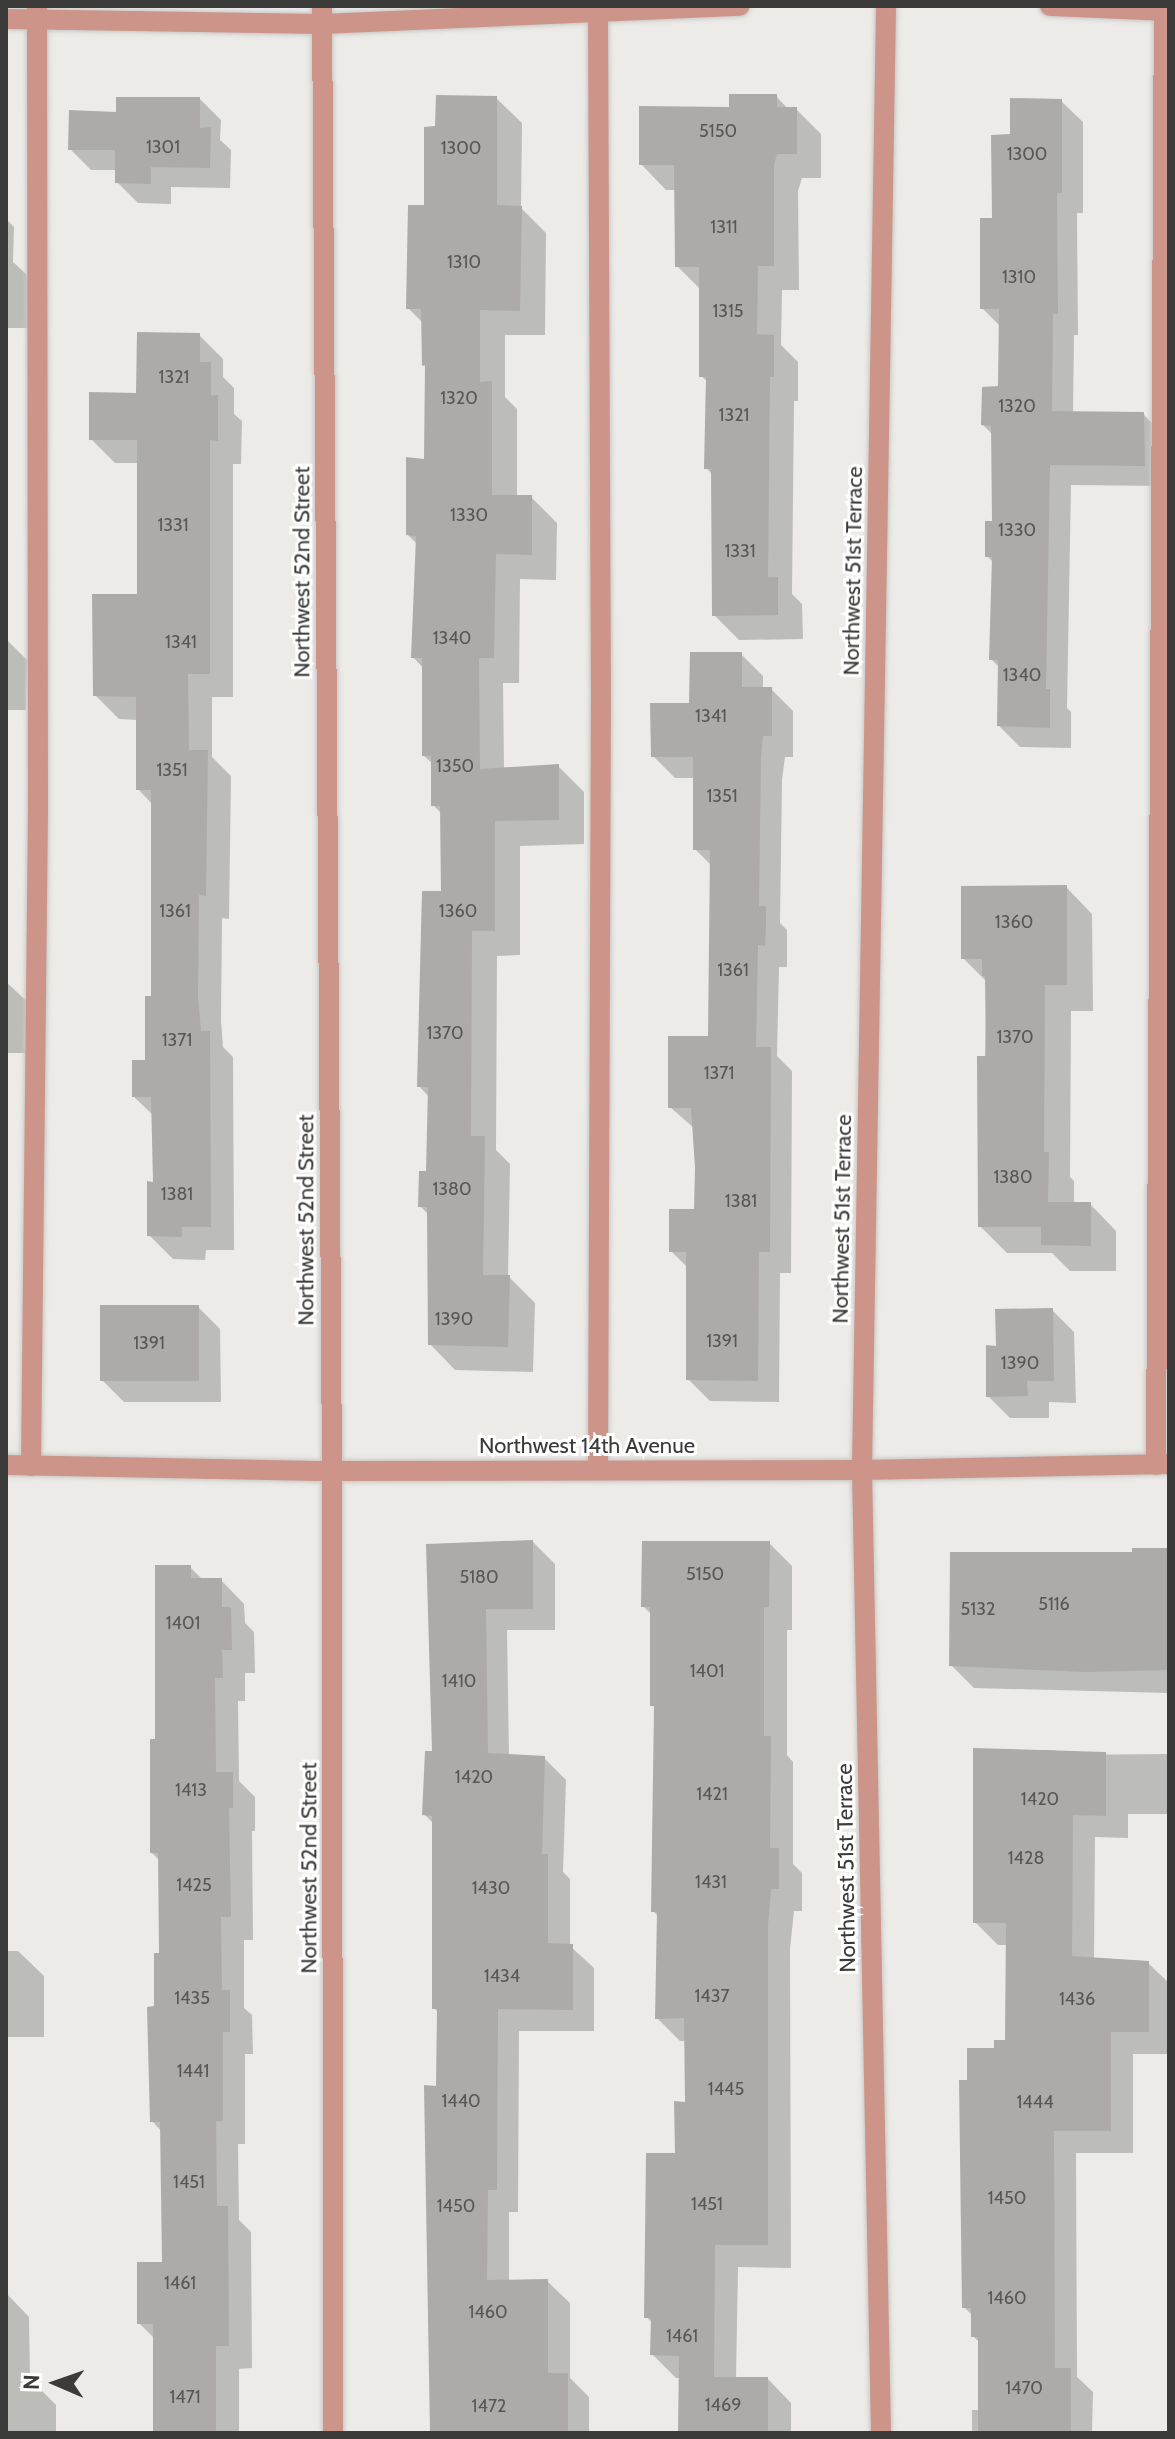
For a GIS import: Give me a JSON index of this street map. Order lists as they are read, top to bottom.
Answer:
{
  "streets": {
    "street": ["Northwest 51st Terrace", "Northwest 52nd Street", "Northwest 14th Avenue"]
  },
  "crossings": [
    ["Northwest 51st Terrace", "Northwest 14th Avenue"],
    ["Northwest 52nd Street", "Northwest 14th Avenue"]
  ],
  "house_numbers": [
    "5150",
    "1301",
    "1300",
    "1300",
    "1311",
    "1310",
    "1310",
    "1315",
    "1321",
    "1320",
    "1320",
    "1321",
    "1330",
    "1331",
    "1330",
    "1331",
    "1340",
    "1341",
    "1340",
    "1341",
    "1350",
    "1351",
    "1351",
    "1361",
    "1360",
    "1360",
    "1361",
    "1370",
    "1370",
    "1371",
    "1371",
    "1380",
    "1380",
    "1381",
    "1381",
    "1390",
    "1391",
    "1391",
    "1390",
    "5150",
    "5180",
    "5116",
    "5132",
    "1401",
    "1401",
    "1410",
    "1420",
    "1413",
    "1421",
    "1420",
    "1428",
    "1431",
    "1425",
    "1430",
    "1434",
    "1437",
    "1435",
    "1436",
    "1441",
    "1445",
    "1440",
    "1444",
    "1451",
    "1450",
    "1451",
    "1450",
    "1461",
    "1460",
    "1460",
    "1461",
    "1470",
    "1471",
    "1469",
    "1472"
  ],
  "north": "left"
}
